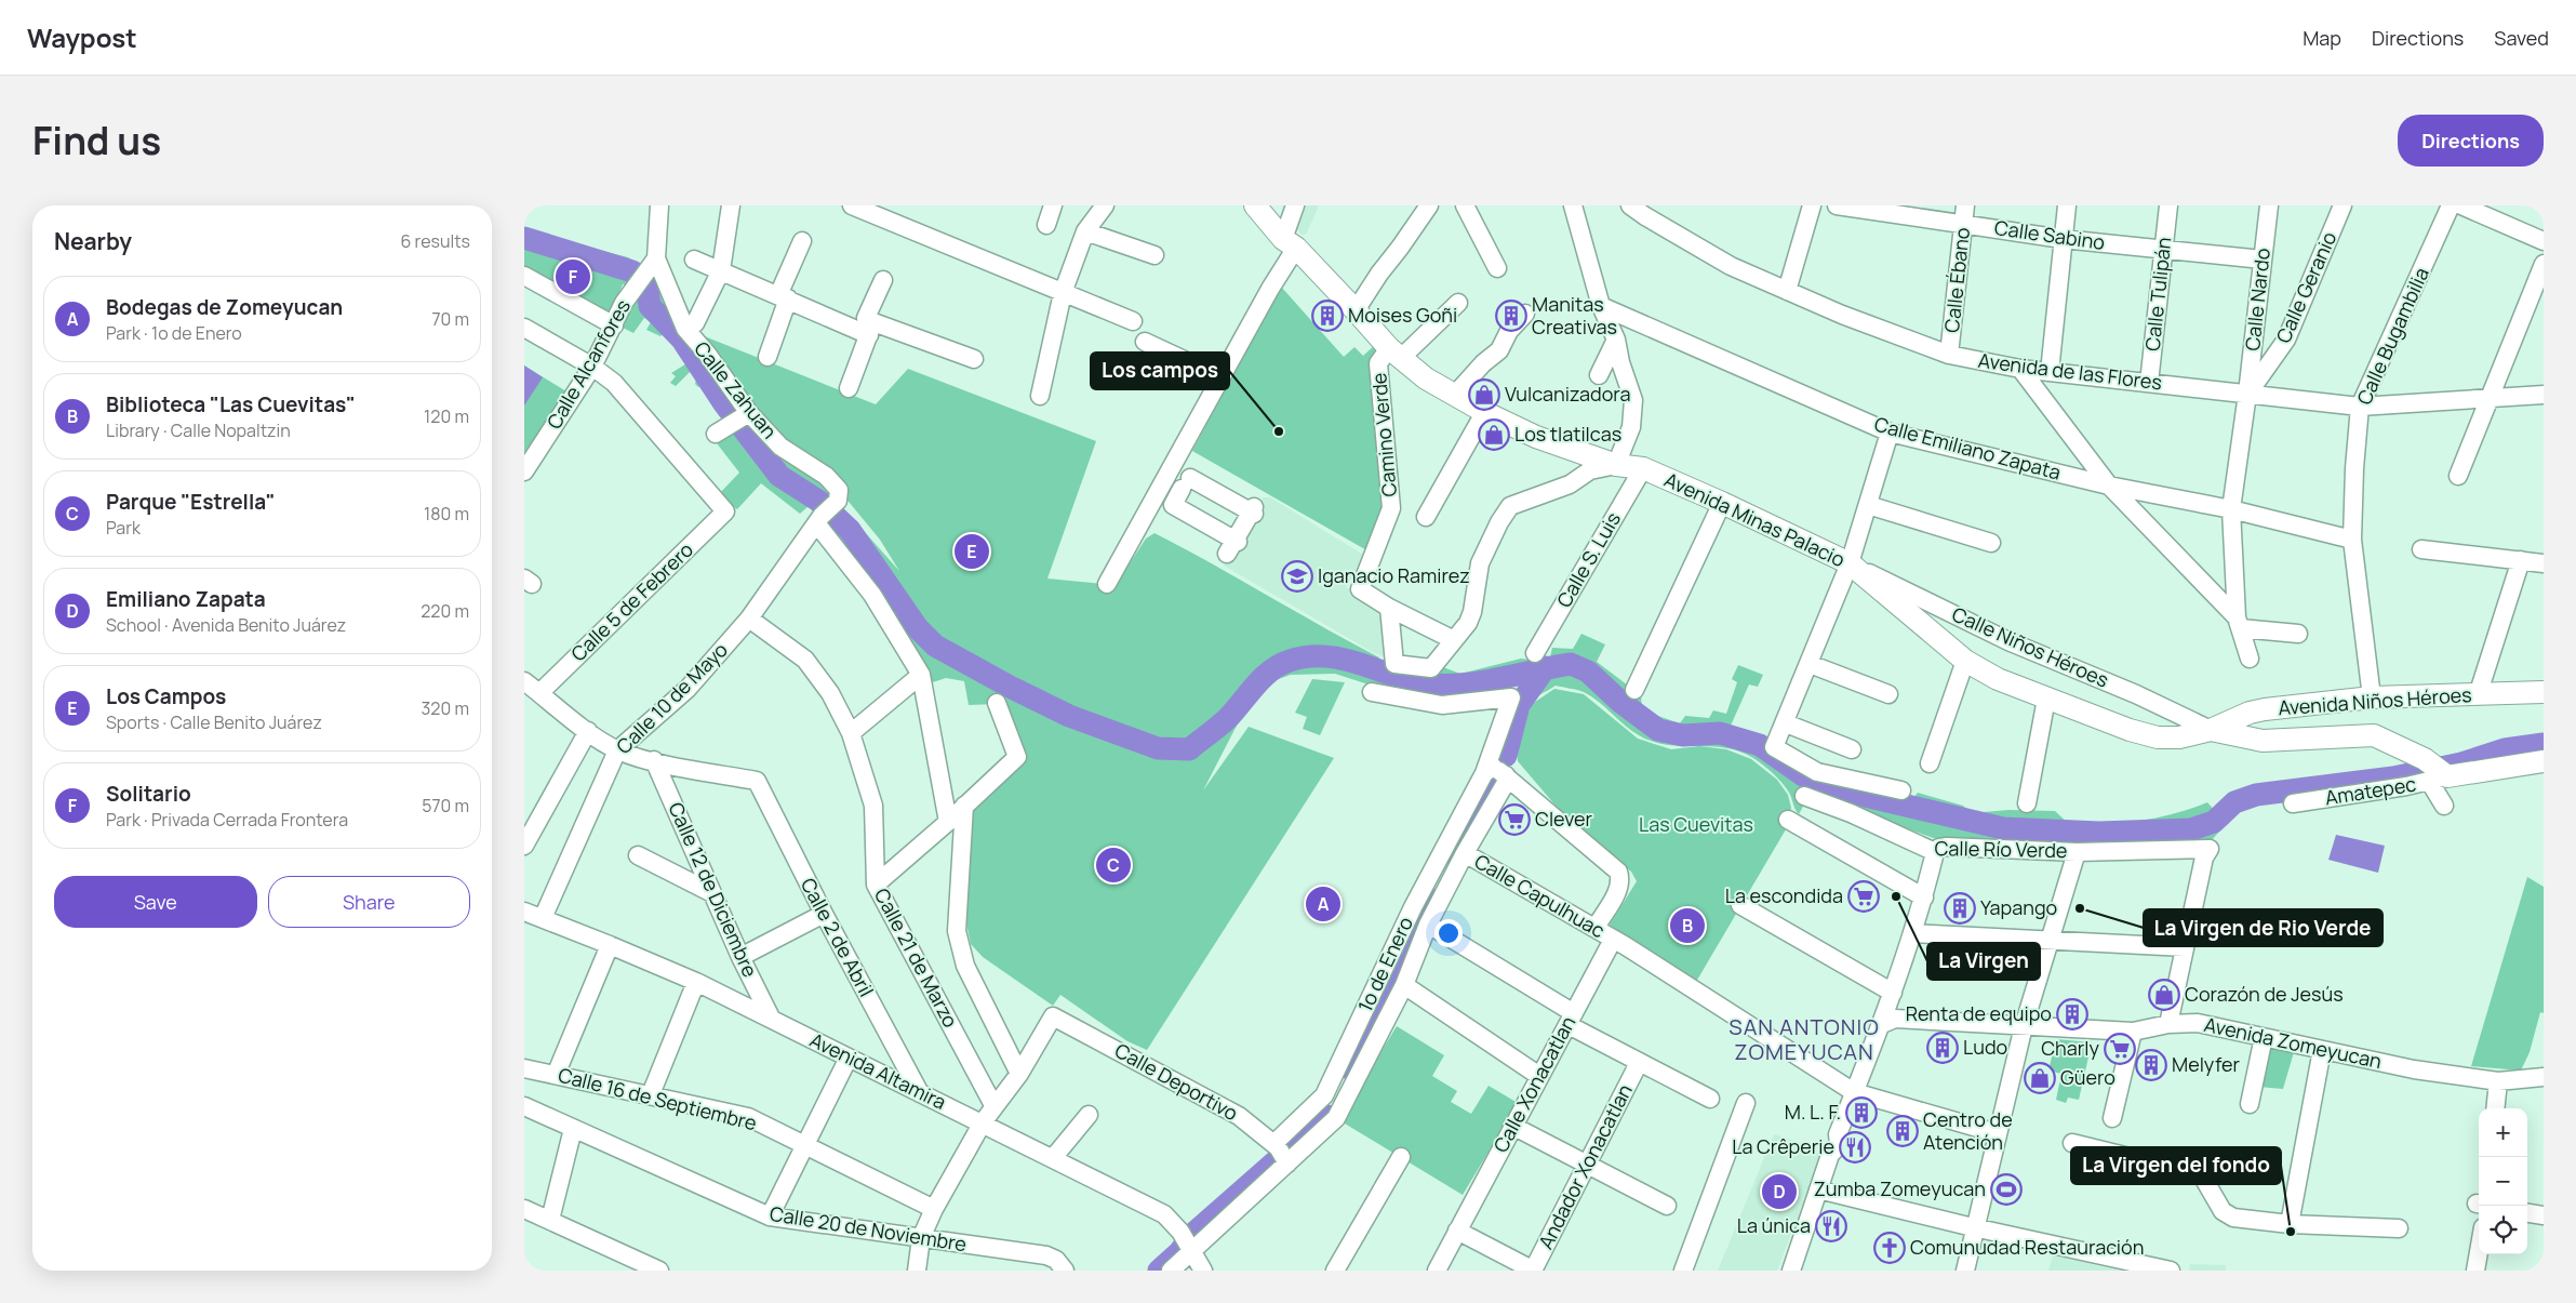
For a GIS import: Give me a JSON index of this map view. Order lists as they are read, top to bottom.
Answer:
{
  "streets": {
    "main road": ["Avenida Minas Palacio", "Avenida Niños Héroes"],
    "street": [
      "Calle Sabino",
      "Calle Ébano",
      "Calle Geranio",
      "Calle Tulipán",
      "Calle Nardo",
      "Calle Bugambilia",
      "Calle Alcanfores",
      "Avenida de las Flores",
      "Calle Zahuan",
      "Camino Verde",
      "Calle Emiliano Zapata",
      "Calle S. Luis",
      "Calle 5 de Febrero",
      "Calle Niños Héroes",
      "Calle 10 de Mayo",
      "Amatepec",
      "Calle Río Verde",
      "Calle 12 de Diciembre",
      "Calle Capulhuac",
      "Calle 2 de Abril",
      "Calle 21 de Marzo",
      "1o de Enero",
      "Avenida Zomeyucan",
      "Avenida Altamira",
      "Calle Deportivo",
      "Calle Xonacatlan",
      "Calle 16 de Septiembre",
      "Andador Xonacatlan",
      "Calle 20 de Noviembre"
    ]
  },
  "crossings": [
    ["Calle Sabino", "Calle Ébano"],
    ["Calle Sabino", "Calle Tulipán"],
    ["Calle Sabino", "Calle Nardo"],
    ["Calle Ébano", "Avenida de las Flores"],
    ["Calle Geranio", "Calle Nardo"],
    ["Calle Geranio", "Avenida de las Flores"],
    ["Calle Tulipán", "Avenida de las Flores"],
    ["Calle Nardo", "Avenida de las Flores"],
    ["Calle Nardo", "Calle Emiliano Zapata"],
    ["Calle Bugambilia", "Avenida de las Flores"],
    ["Calle Bugambilia", "Calle Emiliano Zapata"],
    ["Calle Bugambilia", "Avenida Niños Héroes"],
    ["Calle Alcanfores", "Calle Zahuan"],
    ["Calle Alcanfores", "Calle 5 de Febrero"],
    ["Calle Zahuan", "Calle 10 de Mayo"],
    ["Camino Verde", "Avenida Minas Palacio"],
    ["Avenida Minas Palacio", "Calle S. Luis"],
    ["Avenida Minas Palacio", "Calle Niños Héroes"],
    ["Avenida Minas Palacio", "Avenida Niños Héroes"],
    ["Avenida Minas Palacio", "Amatepec"],
    ["Calle Niños Héroes", "Avenida Niños Héroes"],
    ["Calle 10 de Mayo", "Calle 21 de Marzo"],
    ["Calle 10 de Mayo", "Avenida Altamira"],
    ["Calle 12 de Diciembre", "Calle 2 de Abril"],
    ["Calle 12 de Diciembre", "Avenida Altamira"],
    ["Calle Capulhuac", "Calle Xonacatlan"],
    ["Calle 2 de Abril", "Avenida Altamira"],
    ["1o de Enero", "Calle Deportivo"]
  ],
  "districts": ["SAN ANTONIO ZOMEYUCAN"],
  "parks": ["Las Cuevitas"],
  "places": {
    "building": [
      "Moises Goñi",
      "Manitas Creativas",
      "Yapango",
      "Renta de equipo",
      "Ludo",
      "Melyfer",
      "M. L. F.",
      "Centro de Atención"
    ],
    "shop": [
      "Vulcanizadora",
      "Los tlatilcas",
      "Corazón de Jesús",
      "Güero"
    ],
    "other": [
      "Los campos",
      "La Virgen",
      "La Virgen de Rio Verde",
      "La Virgen del fondo"
    ],
    "school or university": ["Iganacio Ramirez"],
    "supermarket": ["Clever", "La escondida", "Charly"],
    "restaurant": ["La Crêperie", "La única"],
    "sports": ["Zumba Zomeyucan"],
    "church": ["Comunudad Restauración"]
  },
  "page": {
    "header": "Waypost",
    "nav": ["Map", "Directions", "Saved"],
    "title": "Find us",
    "buttons": [
      "Directions",
      ["Save", "Share"]
    ],
    "heading": ["Nearby", "6 results"],
    "pins": [
      "F",
      "E",
      "C",
      "A",
      "B",
      "D"
    ],
    "list": [
      {
        "mark": "A",
        "name": "Bodegas de Zomeyucan",
        "note": "Park · 1o de Enero",
        "value": "70 m"
      },
      {
        "mark": "B",
        "name": "Biblioteca \"Las Cuevitas\"",
        "note": "Library · Calle Nopaltzin",
        "value": "120 m"
      },
      {
        "mark": "C",
        "name": "Parque \"Estrella\"",
        "note": "Park",
        "value": "180 m"
      },
      {
        "mark": "D",
        "name": "Emiliano Zapata",
        "note": "School · Avenida Benito Juárez",
        "value": "220 m"
      },
      {
        "mark": "E",
        "name": "Los Campos",
        "note": "Sports · Calle Benito Juárez",
        "value": "320 m"
      },
      {
        "mark": "F",
        "name": "Solitario",
        "note": "Park · Privada Cerrada Frontera",
        "value": "570 m"
      }
    ],
    "map_buttons": ["+", "−"]
  }
}
